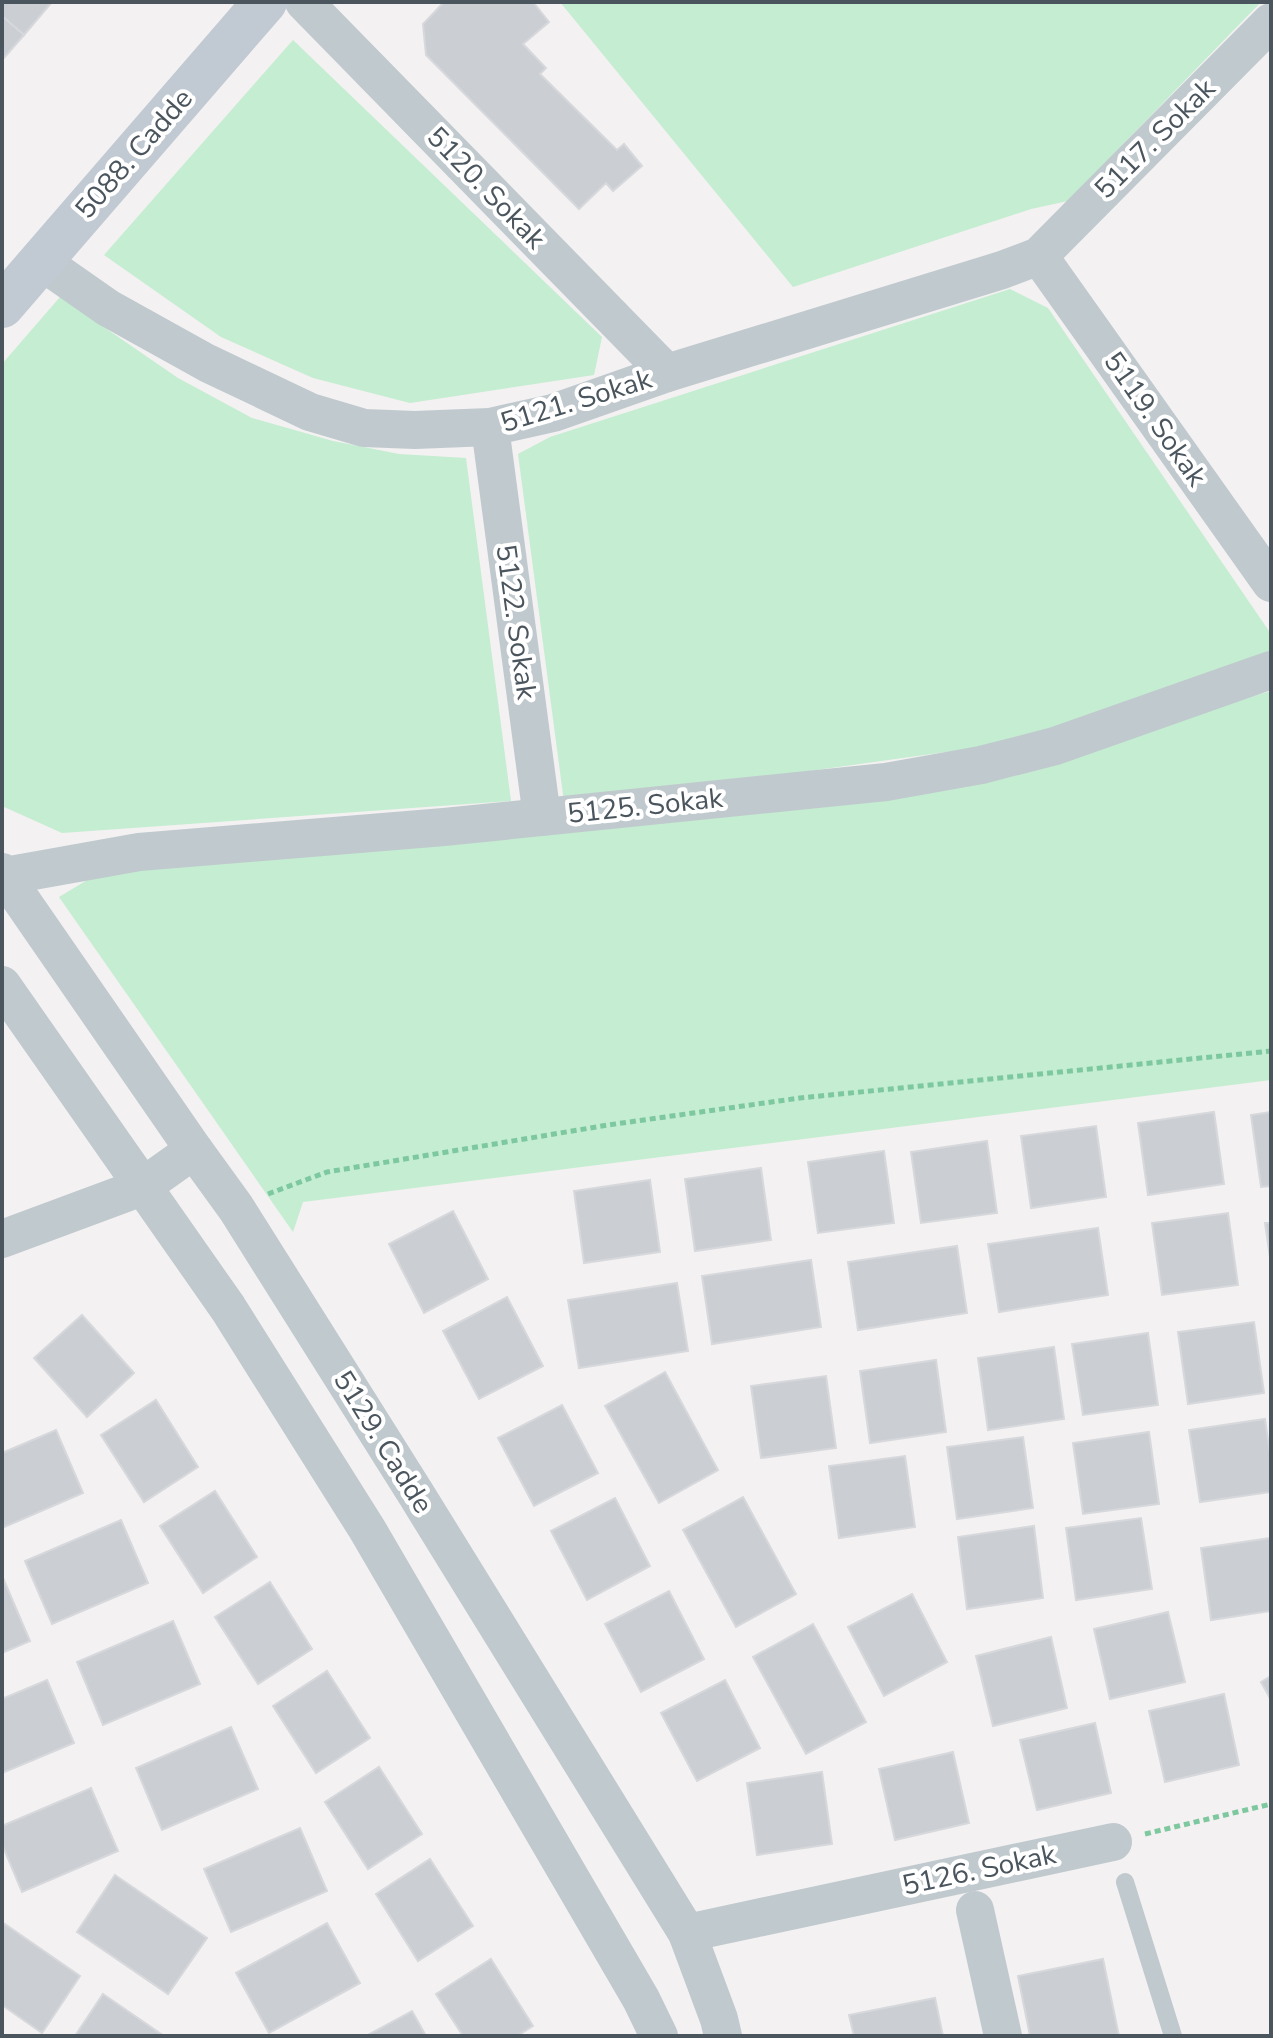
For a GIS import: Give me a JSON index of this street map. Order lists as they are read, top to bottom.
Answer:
{
  "streets": {
    "street": [
      "5117. Sokak",
      "5088. Cadde",
      "5120. Sokak",
      "5121. Sokak",
      "5119. Sokak",
      "5122. Sokak",
      "5125. Sokak",
      "5129. Cadde",
      "5126. Sokak"
    ]
  },
  "crossings": [
    ["5117. Sokak", "5121. Sokak"],
    ["5117. Sokak", "5119. Sokak"],
    ["5088. Cadde", "5120. Sokak"],
    ["5088. Cadde", "5121. Sokak"],
    ["5120. Sokak", "5121. Sokak"],
    ["5121. Sokak", "5119. Sokak"],
    ["5121. Sokak", "5122. Sokak"],
    ["5122. Sokak", "5125. Sokak"],
    ["5125. Sokak", "5129. Cadde"],
    ["5129. Cadde", "5126. Sokak"]
  ]
}
